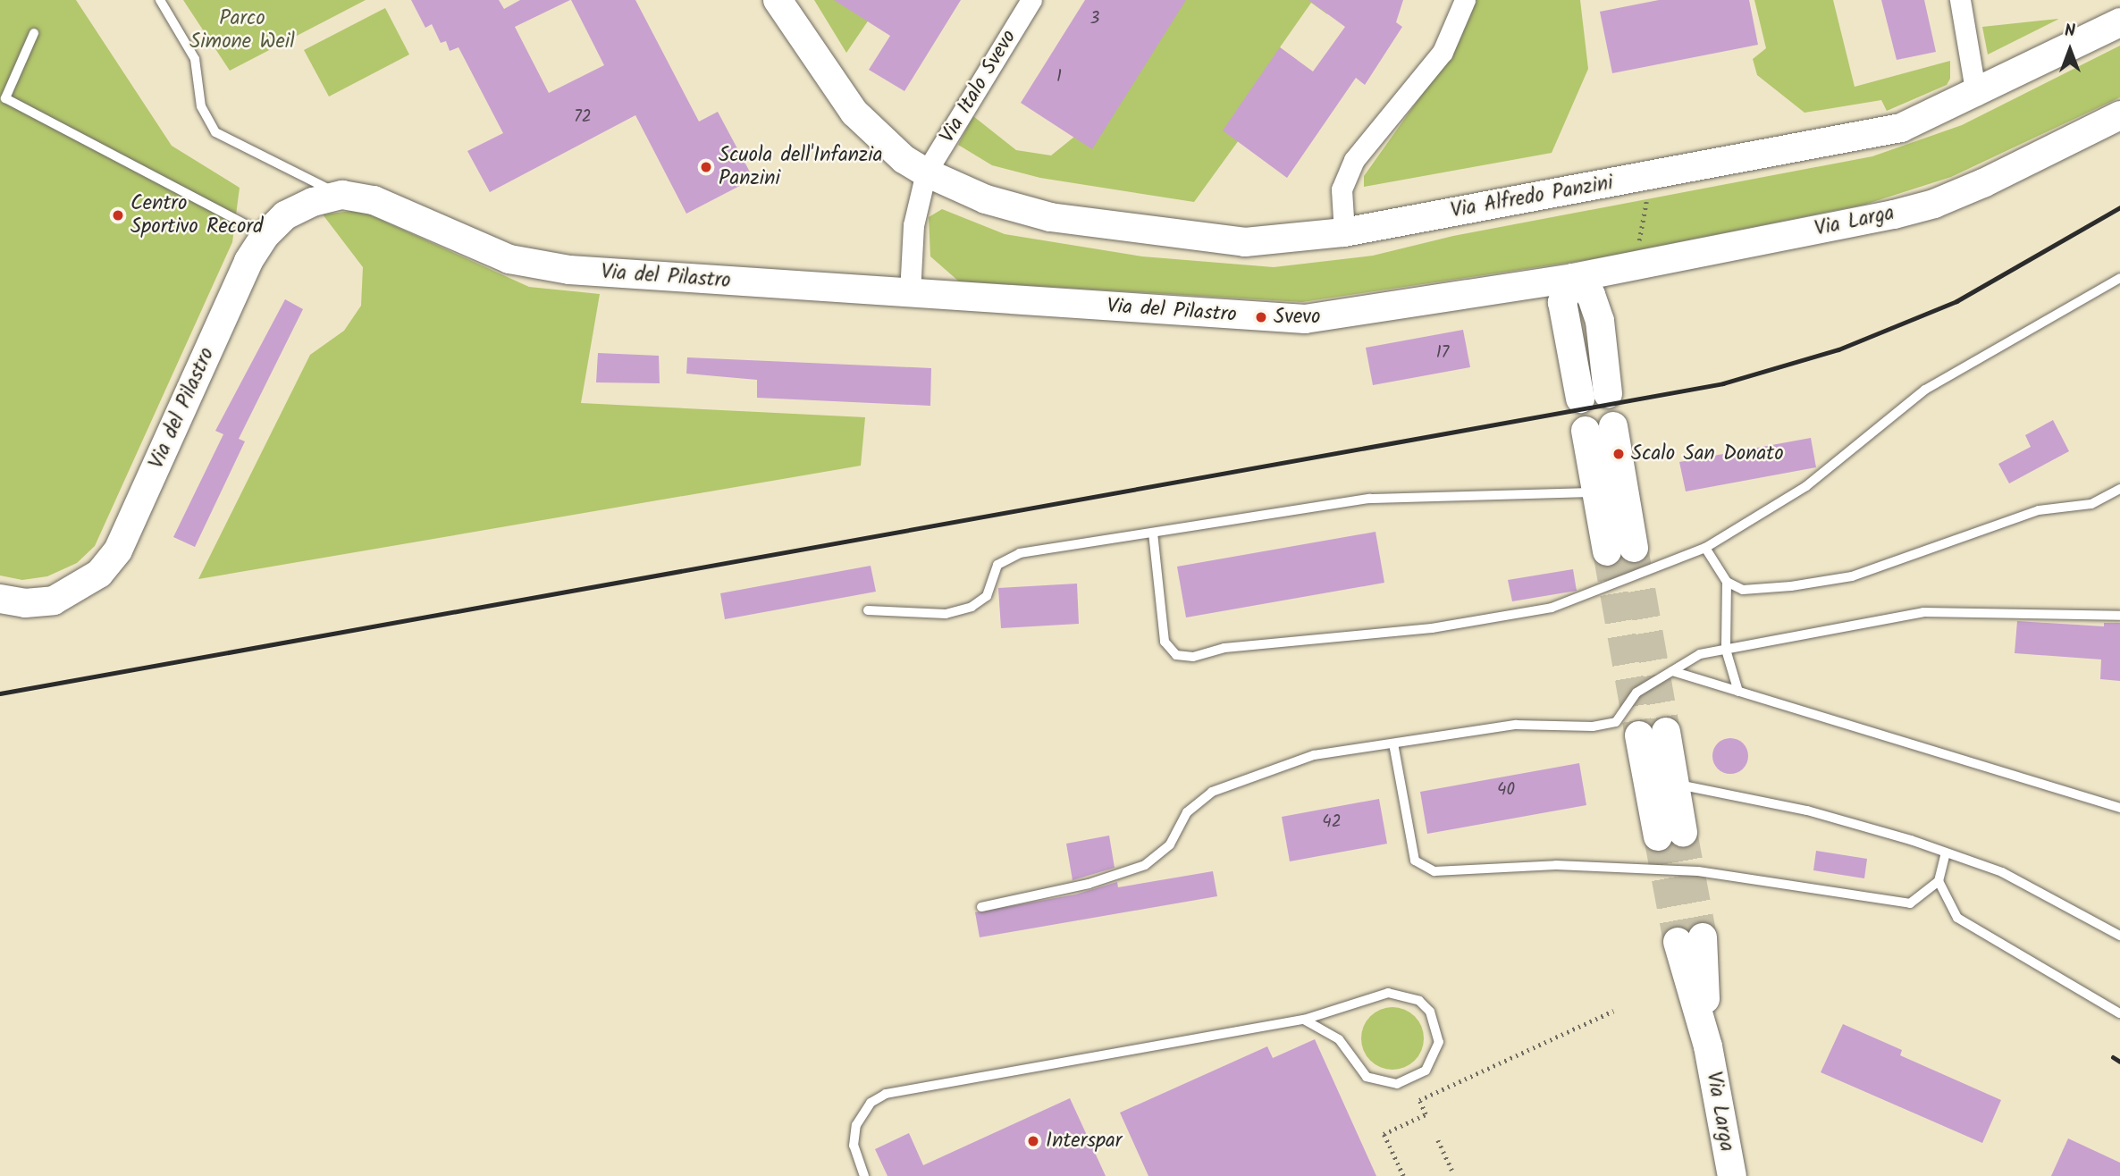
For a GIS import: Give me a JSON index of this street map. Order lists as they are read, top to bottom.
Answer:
{
  "streets": {
    "street": [
      "Via Italo Svevo",
      "Via Alfredo Panzini",
      "Via Larga",
      "Via del Pilastro"
    ]
  },
  "crossings": [
    ["Via Italo Svevo", "Via Alfredo Panzini"],
    ["Via Larga", "Via del Pilastro"]
  ],
  "parks": ["Parco Simone Weil"],
  "places": [
    "Scuola dell'Infanzia Panzini",
    "Centro Sportivo Record",
    "Svevo",
    "Scalo San Donato",
    "Interspar"
  ],
  "house_numbers": [
    "3",
    "1",
    "72",
    "17",
    "40",
    "42"
  ],
  "north": "top"
}
